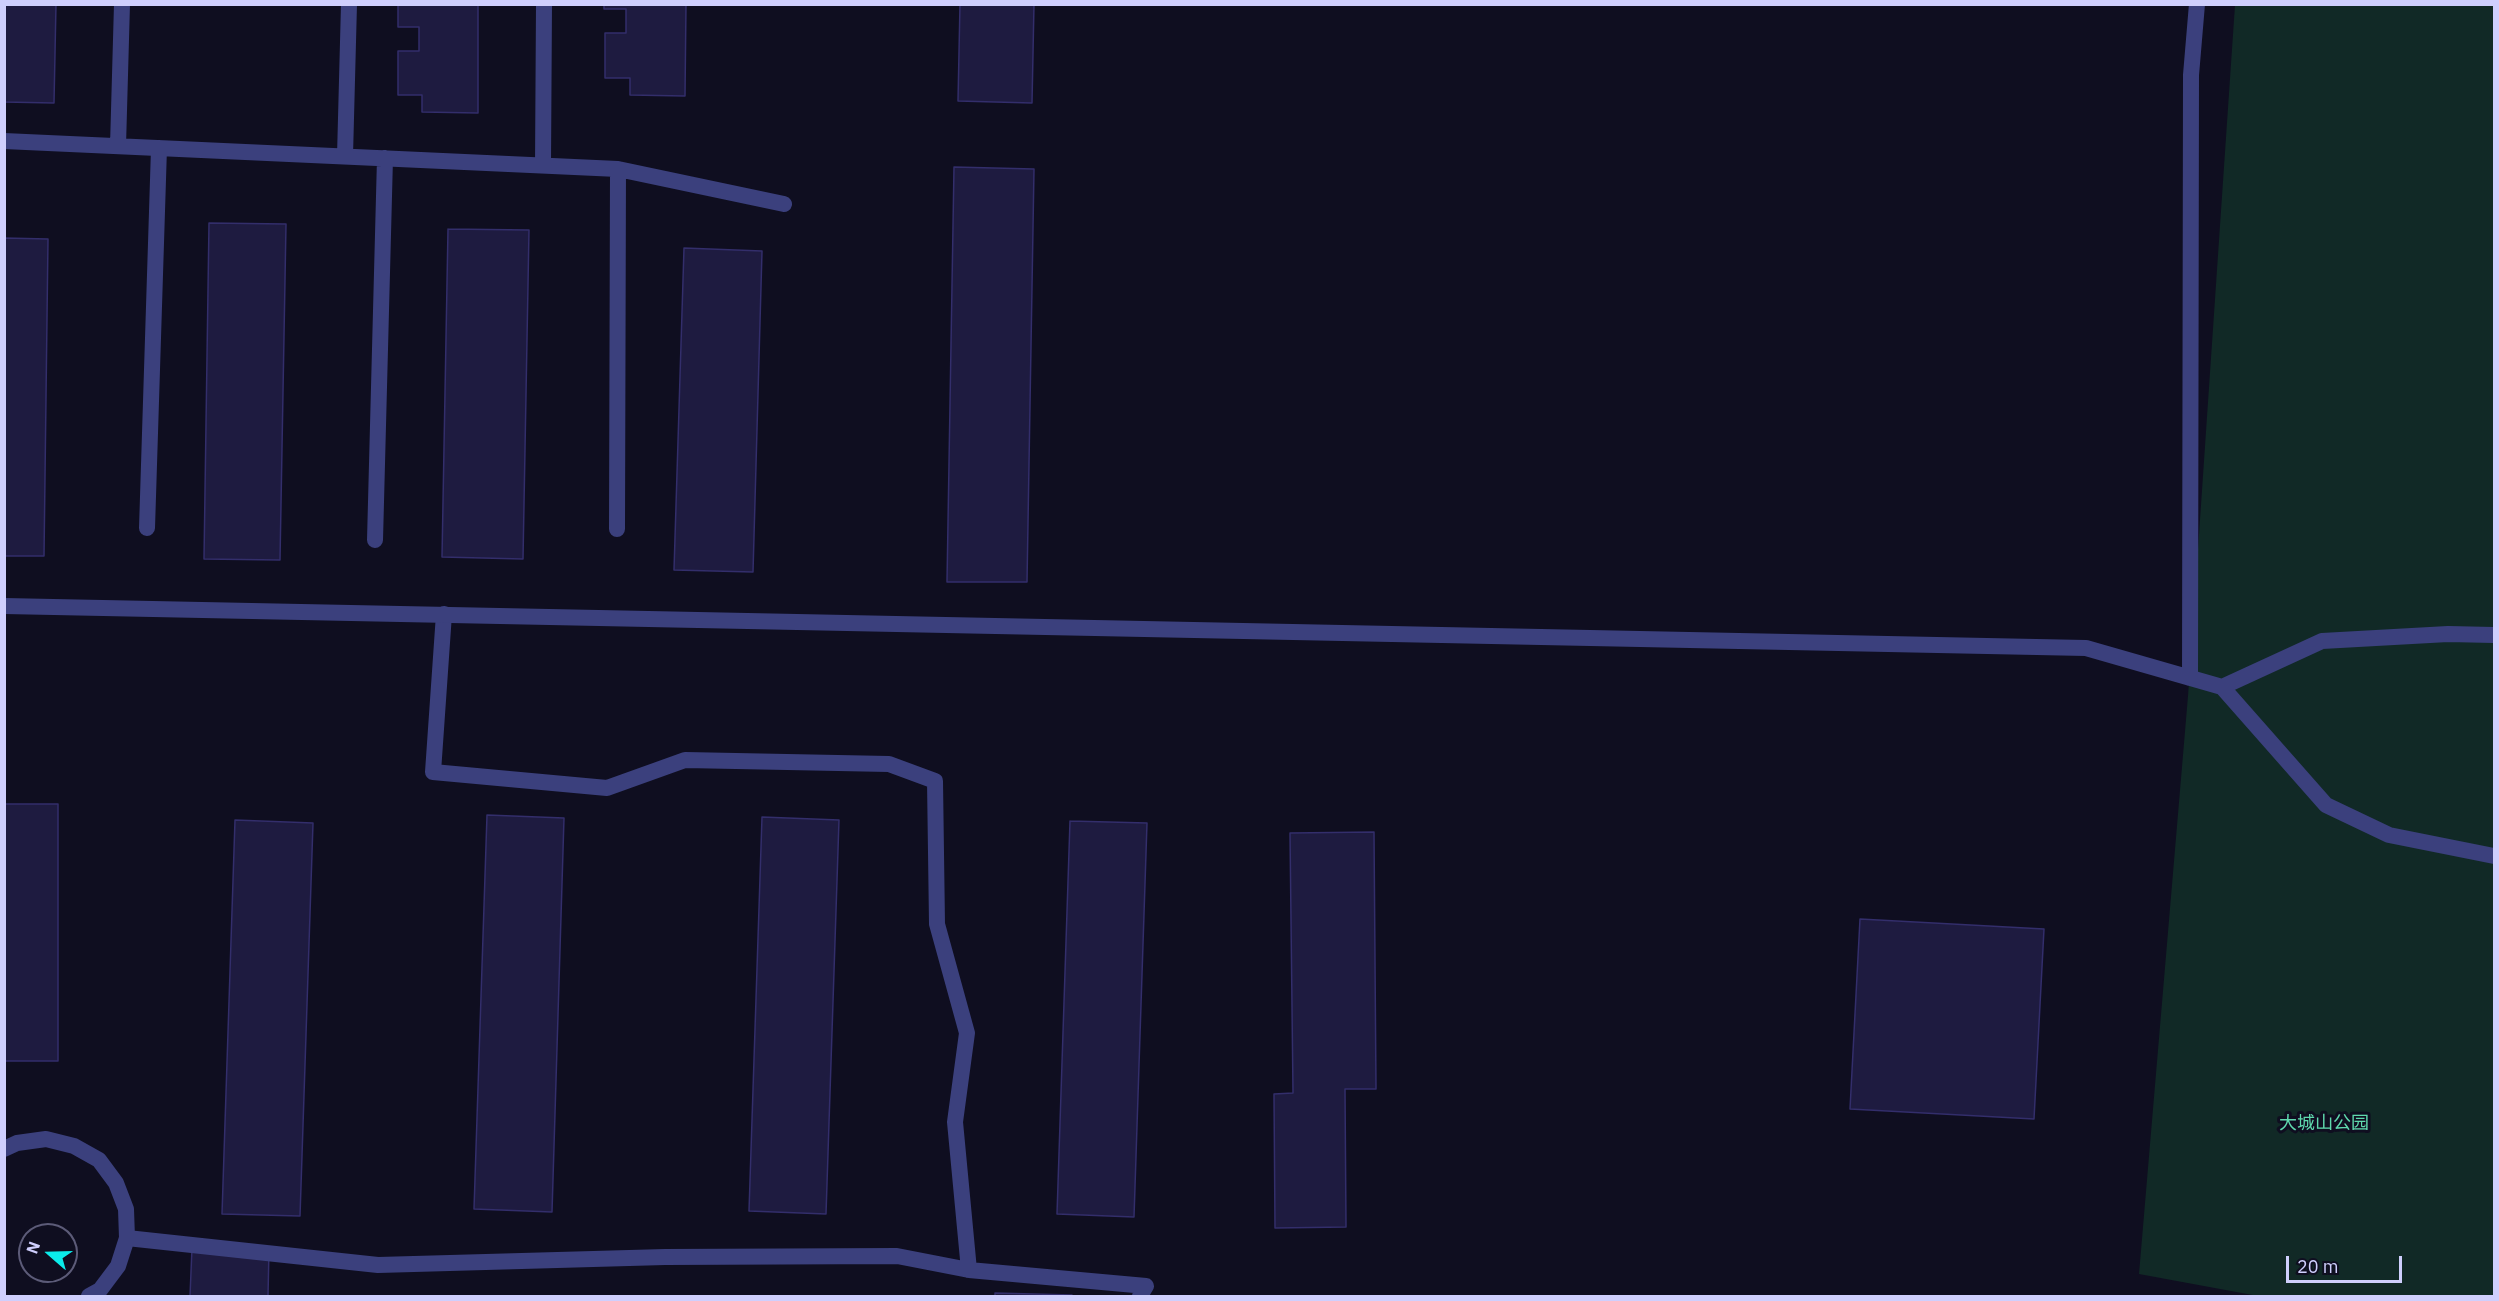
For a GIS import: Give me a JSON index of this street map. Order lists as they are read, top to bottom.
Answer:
{
  "parks": ["大城山公园"],
  "scale_bar": "20 m",
  "north": "left"
}
